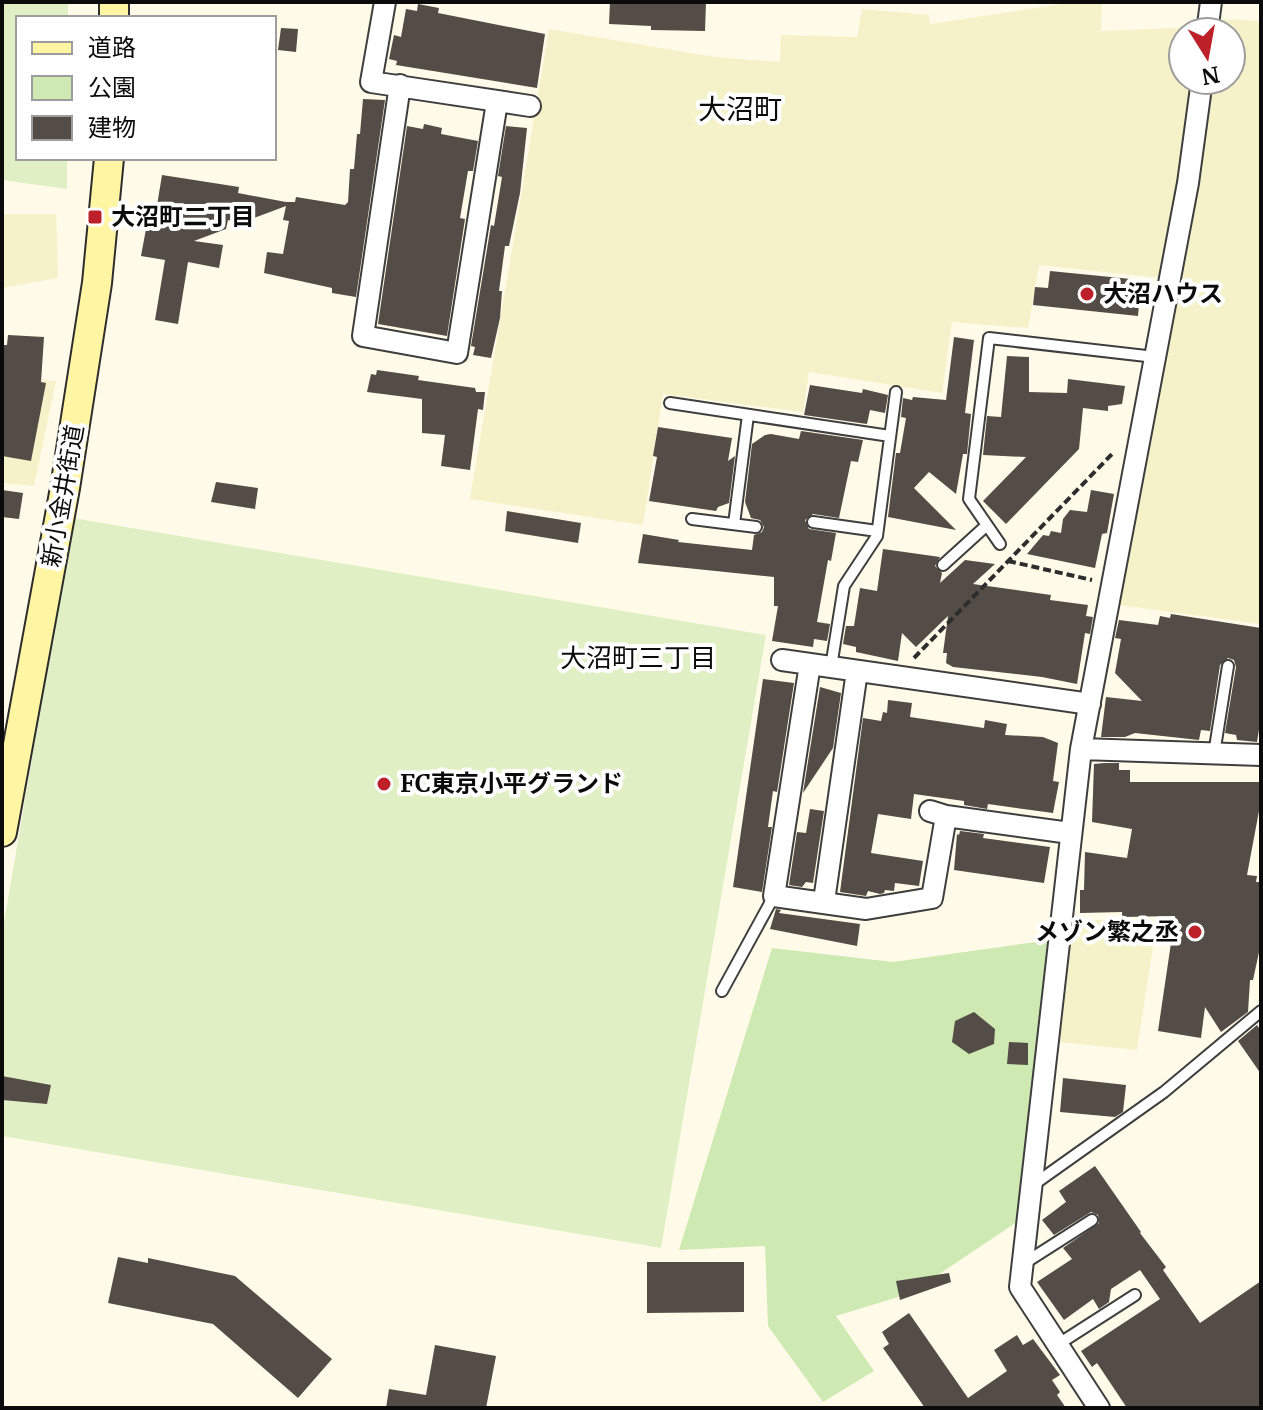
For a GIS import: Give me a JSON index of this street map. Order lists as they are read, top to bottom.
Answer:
{
  "streets": {
    "main road": ["新小金井街道"]
  },
  "districts": ["大沼町", "大沼町三丁目"],
  "places": {
    "transit": ["大沼町二丁目"],
    "other": ["大沼ハウス", "FC東京小平グランド", "メゾン繁之丞"]
  },
  "legend": ["道路", "公園", "建物"],
  "north": "bottom"
}
